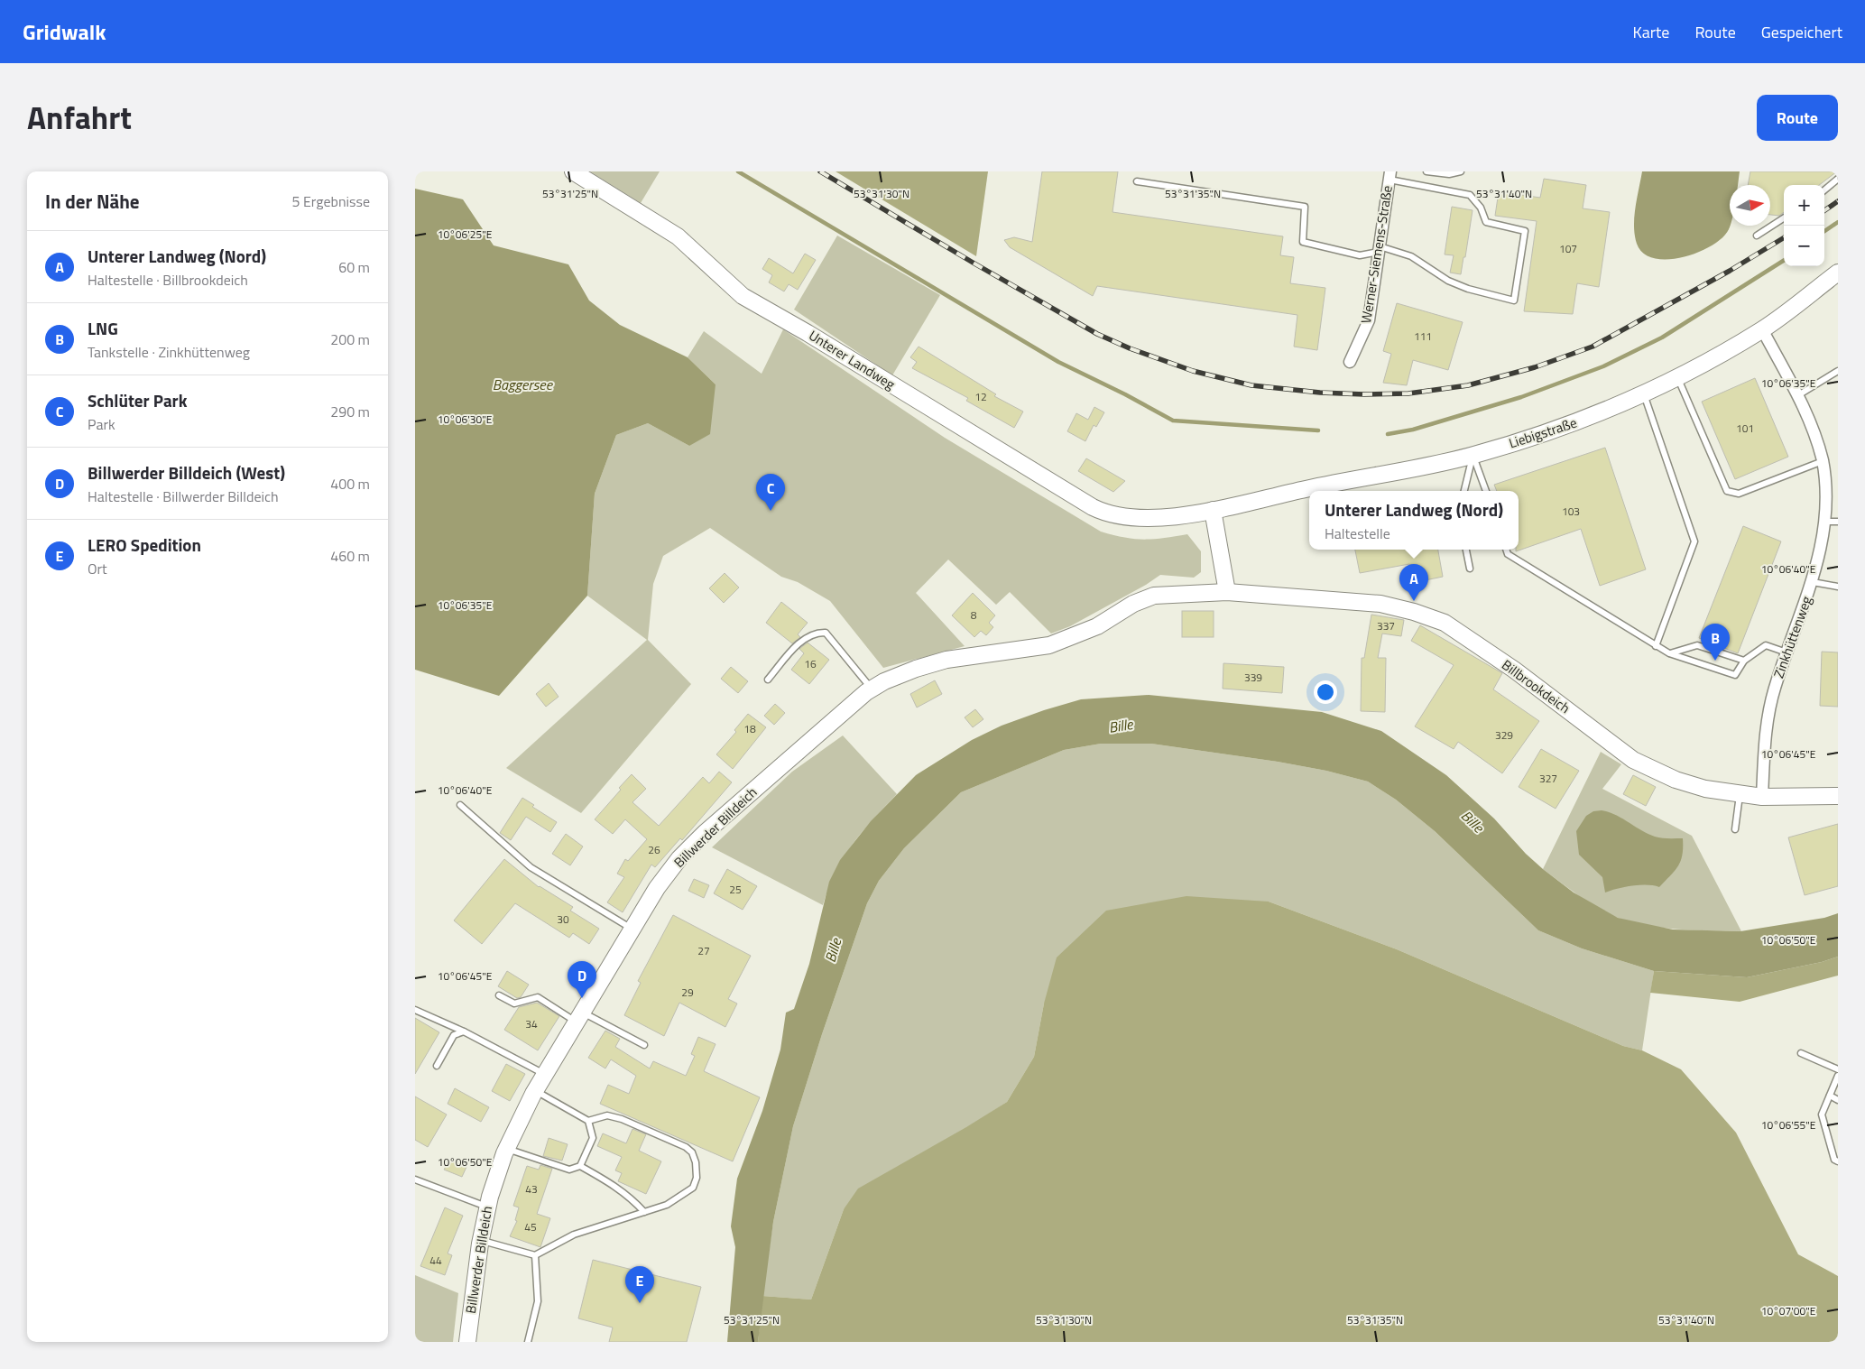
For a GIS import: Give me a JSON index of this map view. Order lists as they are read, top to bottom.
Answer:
{
  "streets": {
    "street": [
      "Werner-Siemens-Straße",
      "Unterer Landweg",
      "Liebigstraße",
      "Zinkhüttenweg",
      "Billbrookdeich",
      "Billwerder Billdeich"
    ]
  },
  "crossings": [
    ["Unterer Landweg", "Liebigstraße"],
    ["Liebigstraße", "Zinkhüttenweg"],
    ["Zinkhüttenweg", "Billbrookdeich"],
    ["Billbrookdeich", "Billwerder Billdeich"]
  ],
  "water": ["Baggersee", "Bille"],
  "house_numbers": [
    "107",
    "111",
    "12",
    "101",
    "103",
    "8",
    "337",
    "16",
    "339",
    "18",
    "329",
    "327",
    "26",
    "25",
    "30",
    "27",
    "29",
    "34",
    "43",
    "45",
    "44"
  ],
  "north": "right",
  "page": {
    "header": "Gridwalk",
    "nav": ["Karte", "Route", "Gespeichert"],
    "title": "Anfahrt",
    "buttons": "Route",
    "heading": ["In der Nähe", "5 Ergebnisse"],
    "map_buttons": ["+", "−"],
    "list": [
      {
        "mark": "A",
        "name": "Unterer Landweg (Nord)",
        "note": "Haltestelle · Billbrookdeich",
        "value": "60 m"
      },
      {
        "mark": "B",
        "name": "LNG",
        "note": "Tankstelle · Zinkhüttenweg",
        "value": "200 m"
      },
      {
        "mark": "C",
        "name": "Schlüter Park",
        "note": "Park",
        "value": "290 m"
      },
      {
        "mark": "D",
        "name": "Billwerder Billdeich (West)",
        "note": "Haltestelle · Billwerder Billdeich",
        "value": "400 m"
      },
      {
        "mark": "E",
        "name": "LERO Spedition",
        "note": "Ort",
        "value": "460 m"
      }
    ],
    "pins": [
      "C",
      "A",
      "B",
      "D",
      "E"
    ],
    "popup": ["Unterer Landweg (Nord)", "Haltestelle"]
  },
  "coordinates": [
    "53°31'25\"N",
    "53°31'30\"N",
    "53°31'35\"N",
    "53°31'40\"N",
    "10°06'25\"E",
    "10°06'35\"E",
    "10°06'30\"E",
    "10°06'40\"E",
    "10°06'45\"E",
    "10°06'50\"E",
    "10°06'55\"E",
    "10°07'00\"E"
  ]
}
